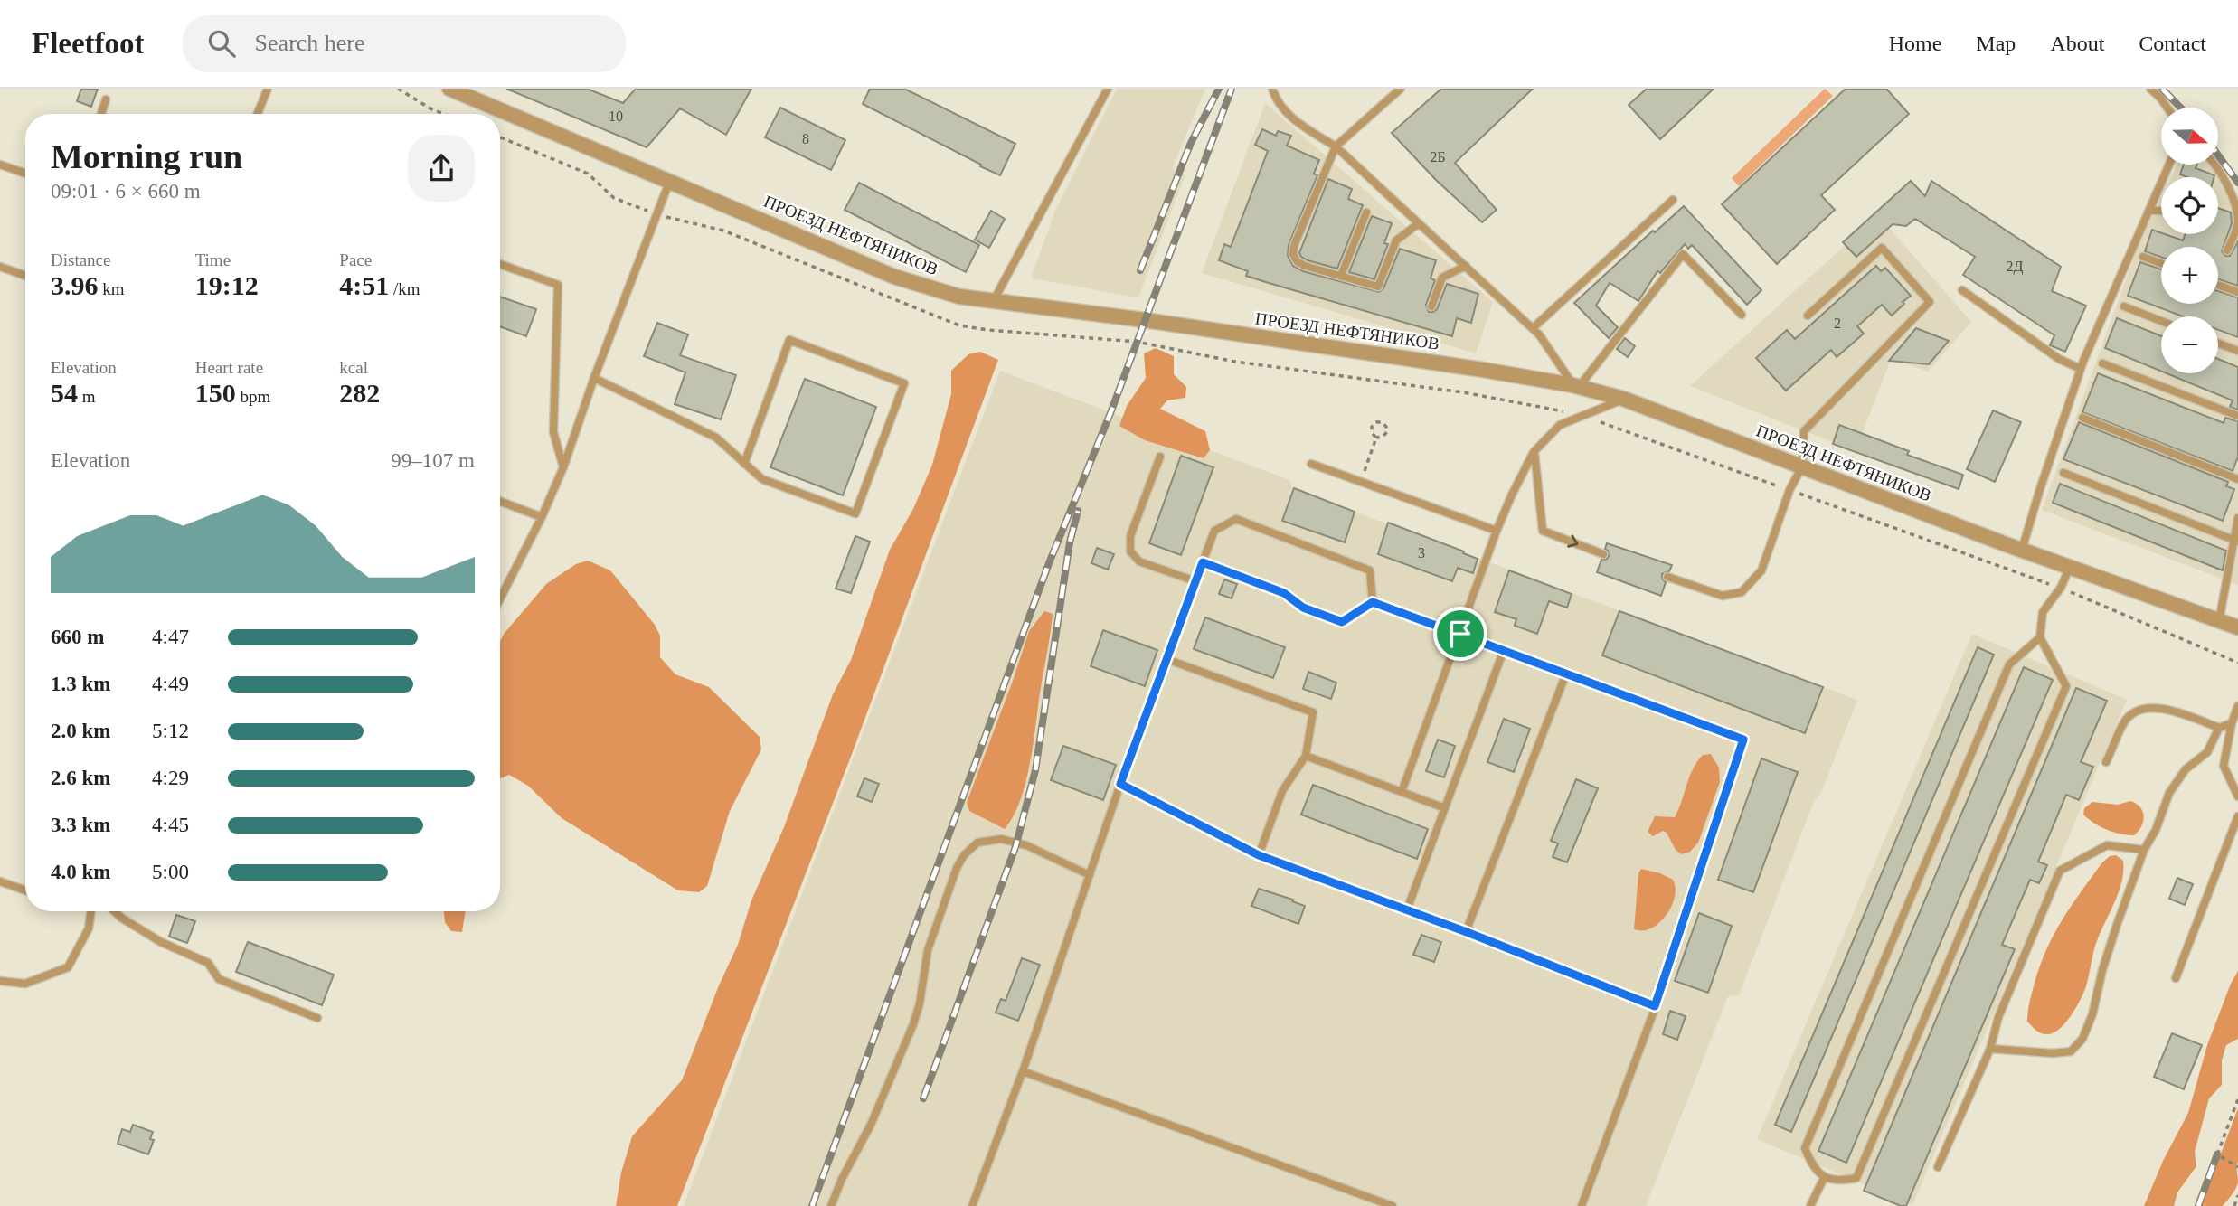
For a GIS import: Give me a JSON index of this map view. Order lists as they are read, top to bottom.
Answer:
{
  "streets": {
    "street": ["ПРОЕЗД НЕФТЯНИКОВ"]
  },
  "house_numbers": [
    "10",
    "8",
    "2Б",
    "2Д",
    "2",
    "3"
  ],
  "north": "right",
  "page": {
    "header": "Fleetfoot",
    "search": "Search here",
    "nav": [
      "Home",
      "Map",
      "About",
      "Contact"
    ],
    "map_buttons": ["+", "−"],
    "heading": ["Morning run", "09:01 · 6 × 660 m"],
    "stats": [
      ["Distance", "3.96 km"],
      ["Time", "19:12"],
      ["Pace", "4:51 /km"],
      ["Elevation", "54 m"],
      ["Heart rate", "150 bpm"],
      ["kcal", "282"]
    ],
    "chart": ["Elevation", "99–107 m"],
    "list": [
      {
        "name": "660 m",
        "note": "4:47"
      },
      {
        "name": "1.3 km",
        "note": "4:49"
      },
      {
        "name": "2.0 km",
        "note": "5:12"
      },
      {
        "name": "2.6 km",
        "note": "4:29"
      },
      {
        "name": "3.3 km",
        "note": "4:45"
      },
      {
        "name": "4.0 km",
        "note": "5:00"
      }
    ]
  }
}
